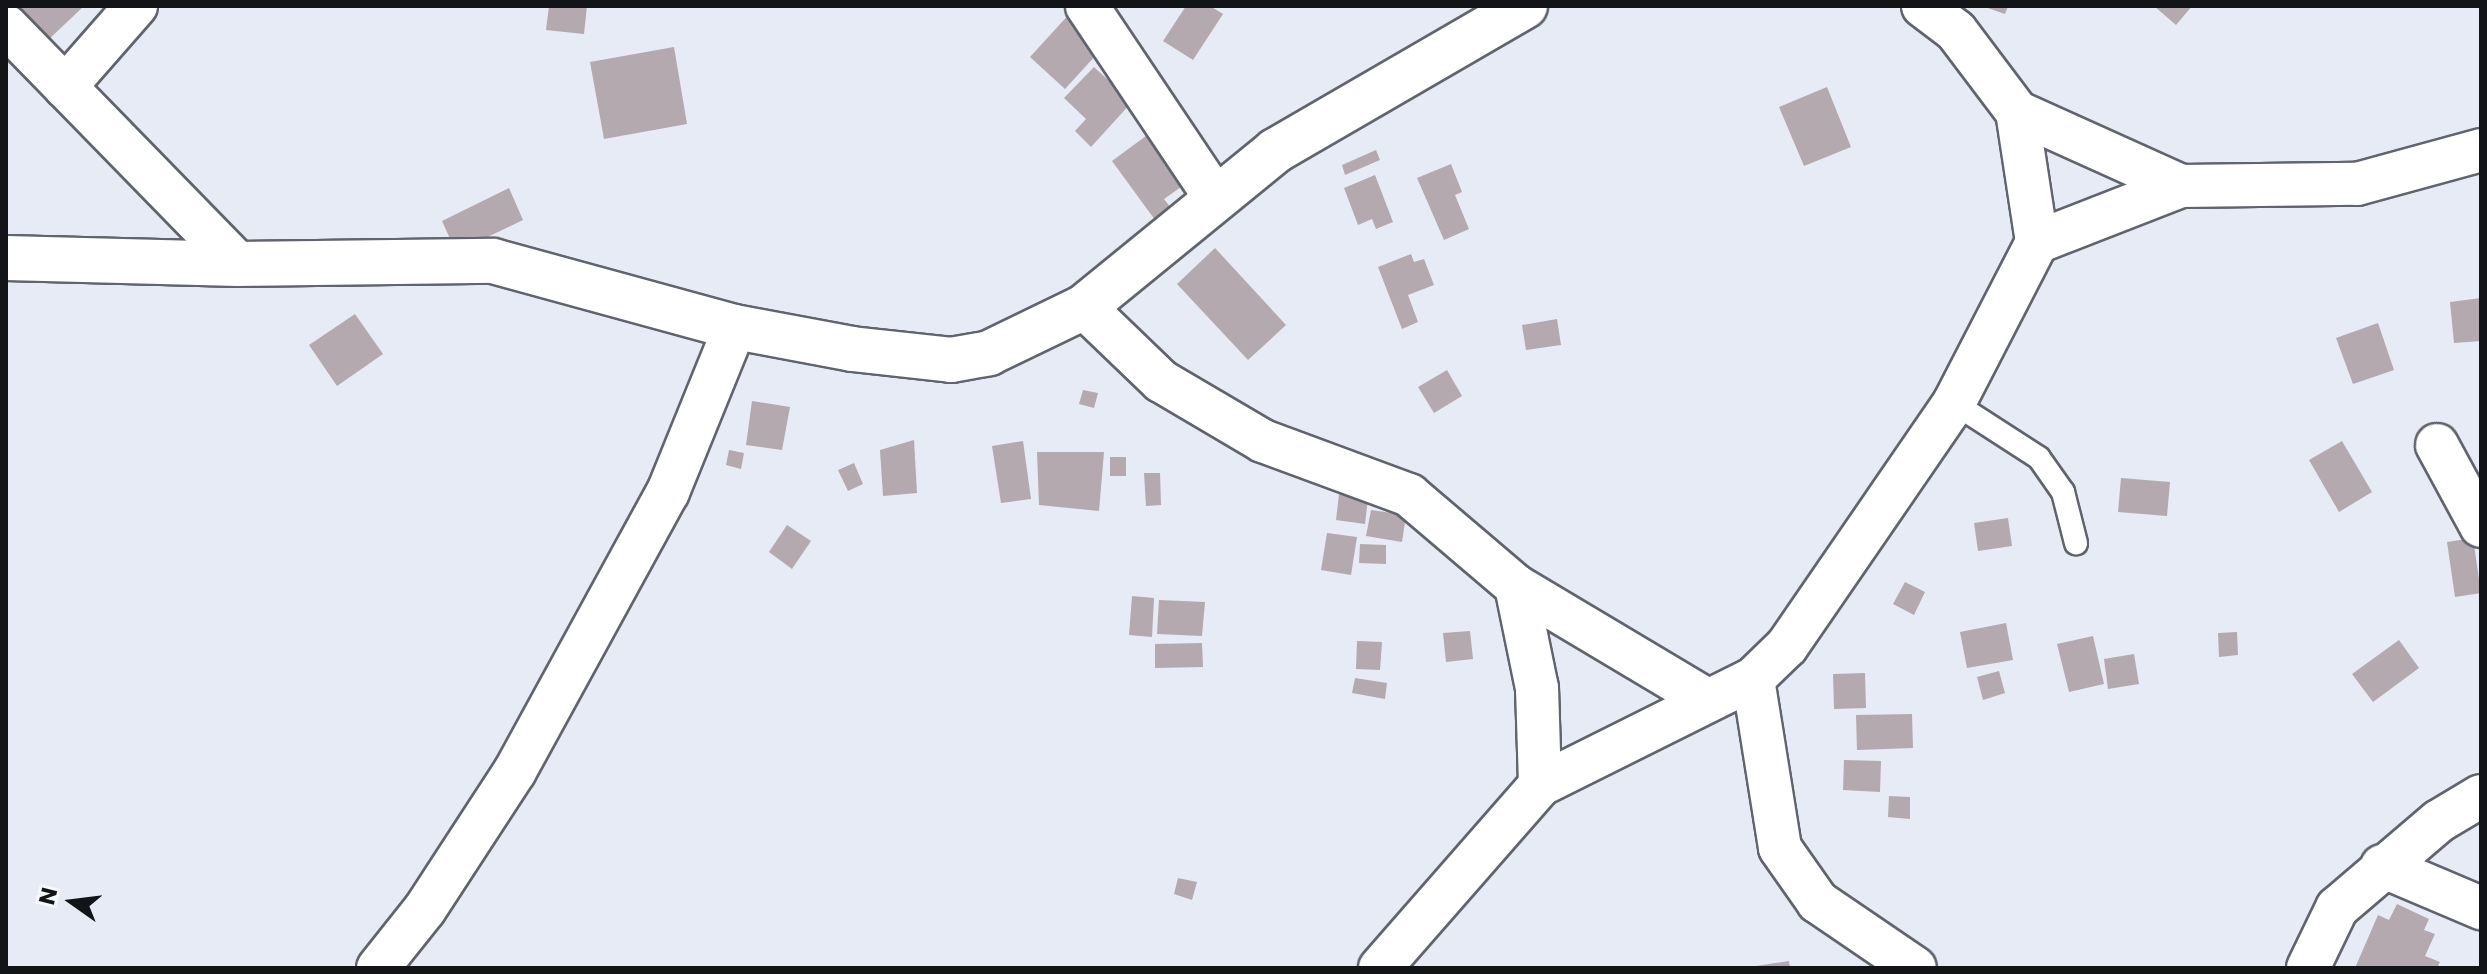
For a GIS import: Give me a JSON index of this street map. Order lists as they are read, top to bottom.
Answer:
{
  "north": "left"
}
